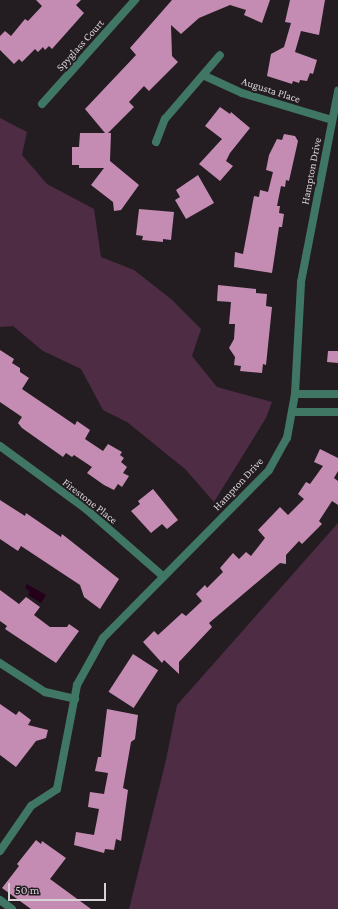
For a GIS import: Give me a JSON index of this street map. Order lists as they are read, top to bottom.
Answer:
{
  "streets": {
    "street": [
      "Spyglass Court",
      "Augusta Place",
      "Hampton Drive",
      "Firestone Place"
    ]
  },
  "crossings": [
    ["Augusta Place", "Hampton Drive"],
    ["Hampton Drive", "Firestone Place"]
  ],
  "scale_bar": "50 m"
}
